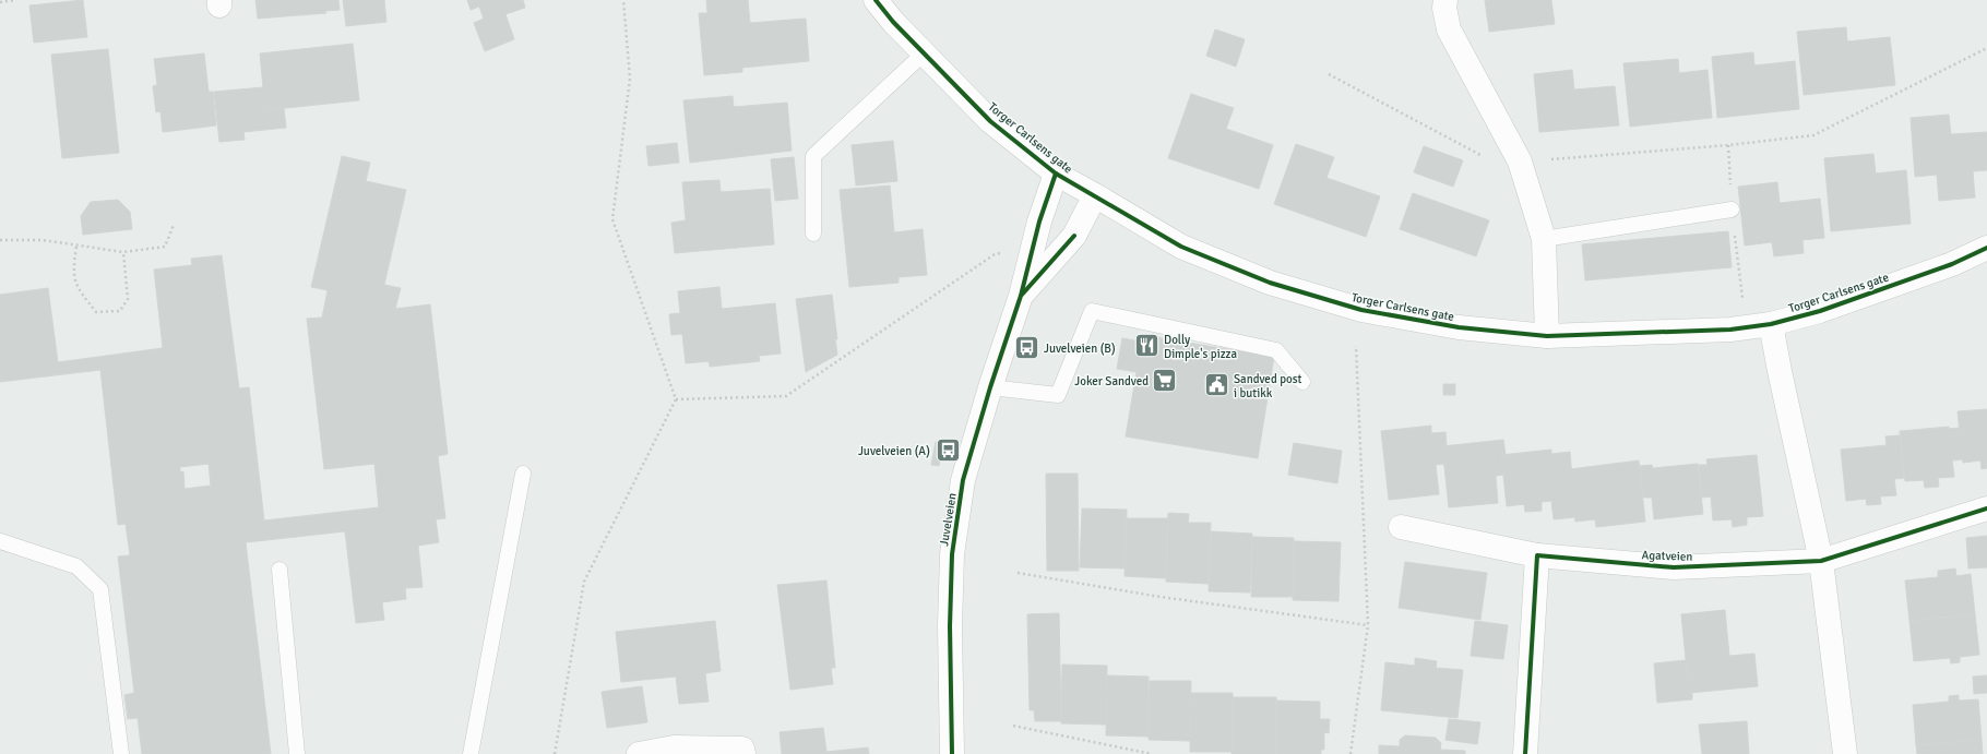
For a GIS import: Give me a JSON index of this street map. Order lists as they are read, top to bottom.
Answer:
{
  "streets": {
    "street": ["Torger Carlsens gate", "Juvelveien", "Agatveien"]
  },
  "crossings": [
    ["Torger Carlsens gate", "Juvelveien"]
  ],
  "places": {
    "restaurant": ["Dolly Dimple's pizza"],
    "bus stop": ["Juvelveien (B)", "Juvelveien (A)"],
    "supermarket": ["Joker Sandved"],
    "public building": ["Sandved post i butikk"]
  }
}
